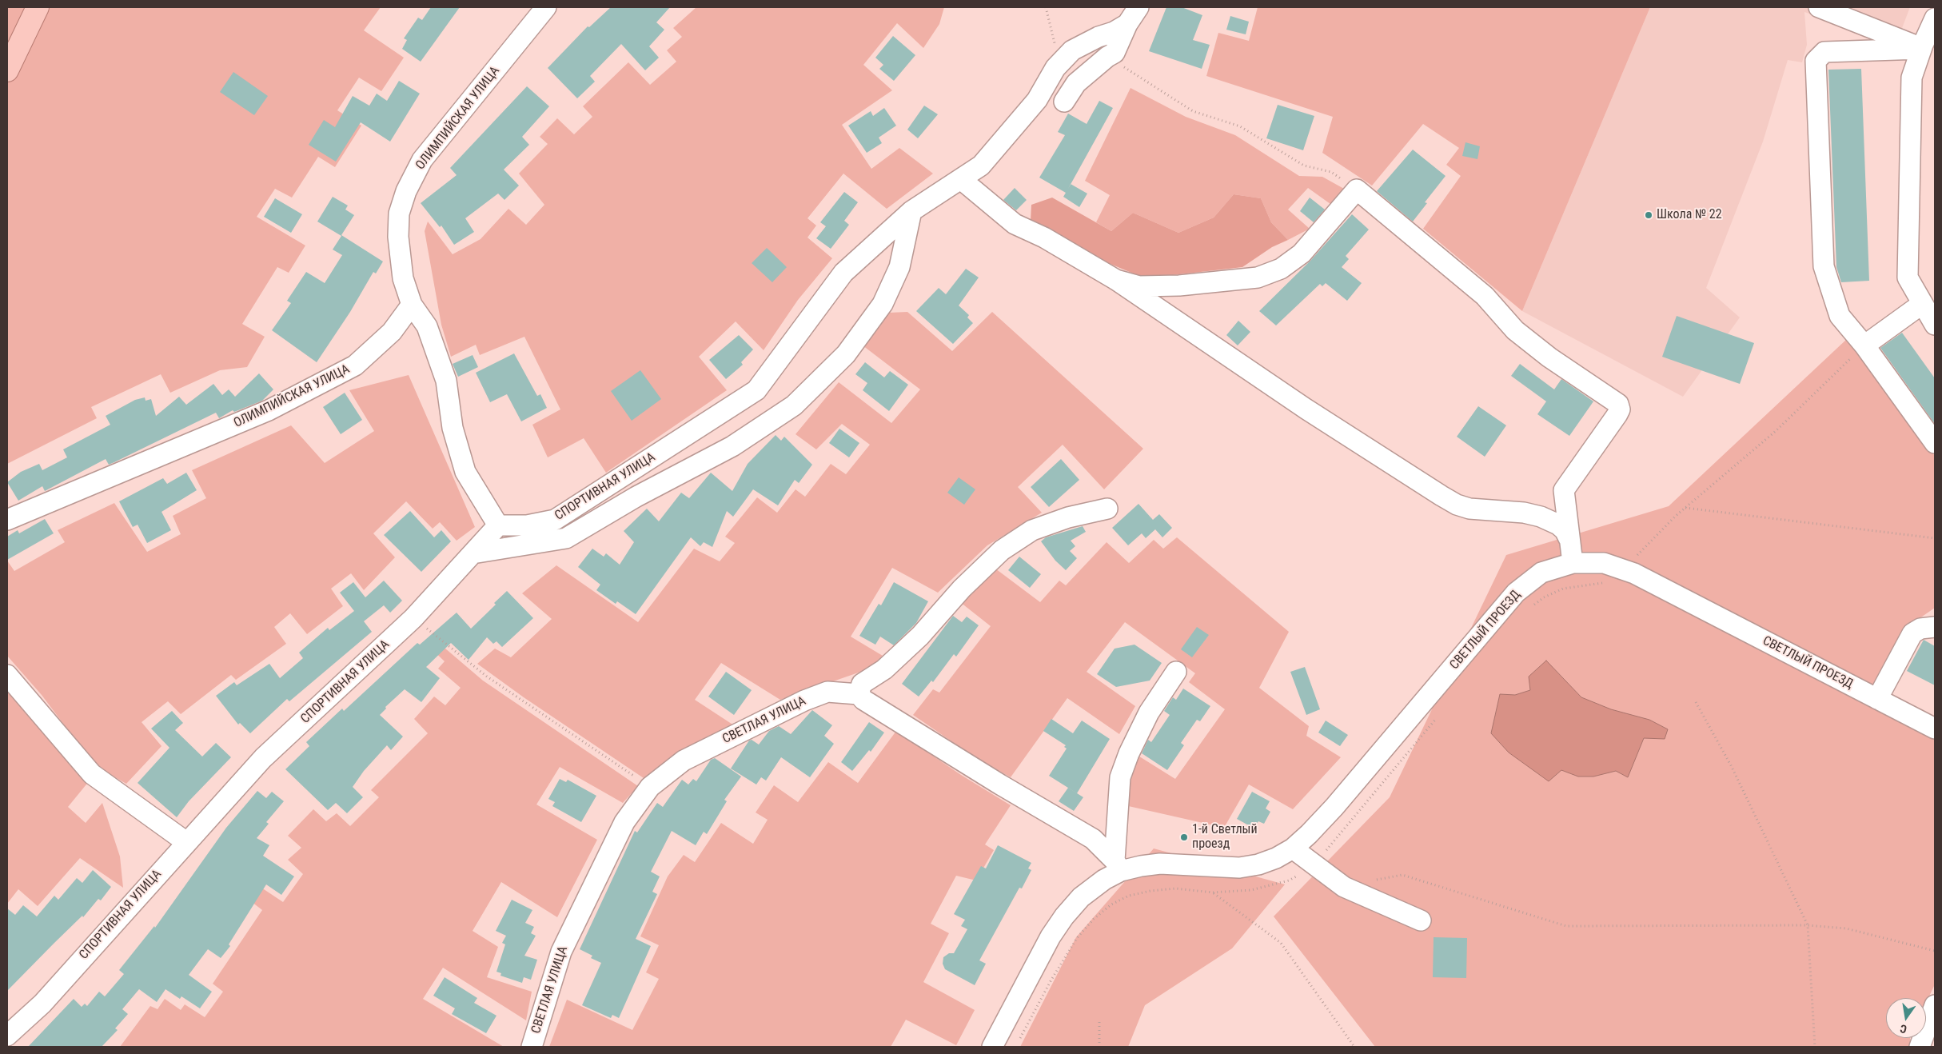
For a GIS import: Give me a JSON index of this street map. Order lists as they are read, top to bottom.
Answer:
{
  "streets": {
    "street": [
      "ОЛИМПИЙСКАЯ УЛИЦА",
      "СПОРТИВНАЯ УЛИЦА",
      "СВЕТЛЫЙ ПРОЕЗД",
      "СВЕТЛАЯ УЛИЦА"
    ]
  },
  "places": ["Школа № 22", "1-й Светлый проезд"],
  "north": "bottom"
}
